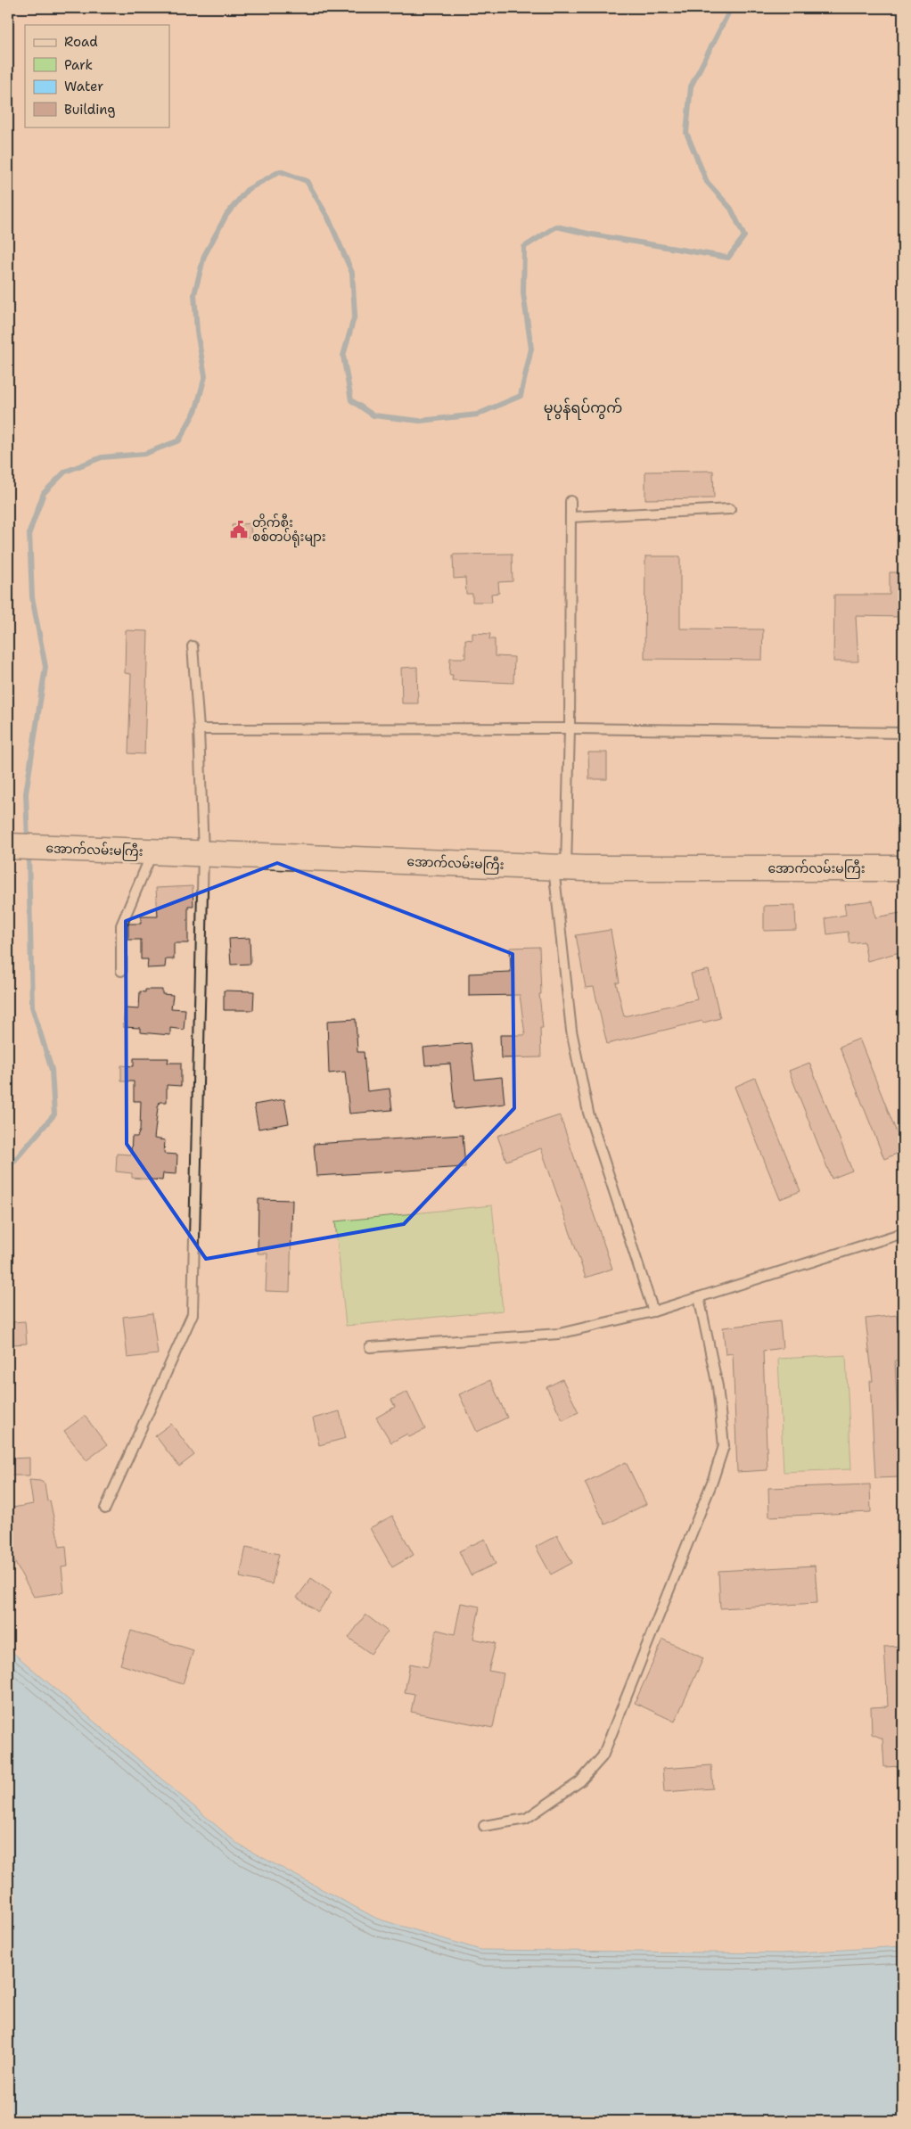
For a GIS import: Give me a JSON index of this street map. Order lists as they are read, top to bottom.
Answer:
{
  "streets": {
    "main road": ["အောက်လမ်းမကြီး"]
  },
  "districts": ["မုပွန်ရပ်ကွက်"],
  "places": {
    "public building": ["တိုက်စီး စစ်တပ်ရုံးများ"]
  },
  "legend": [
    "Road",
    "Park",
    "Water",
    "Building"
  ]
}
